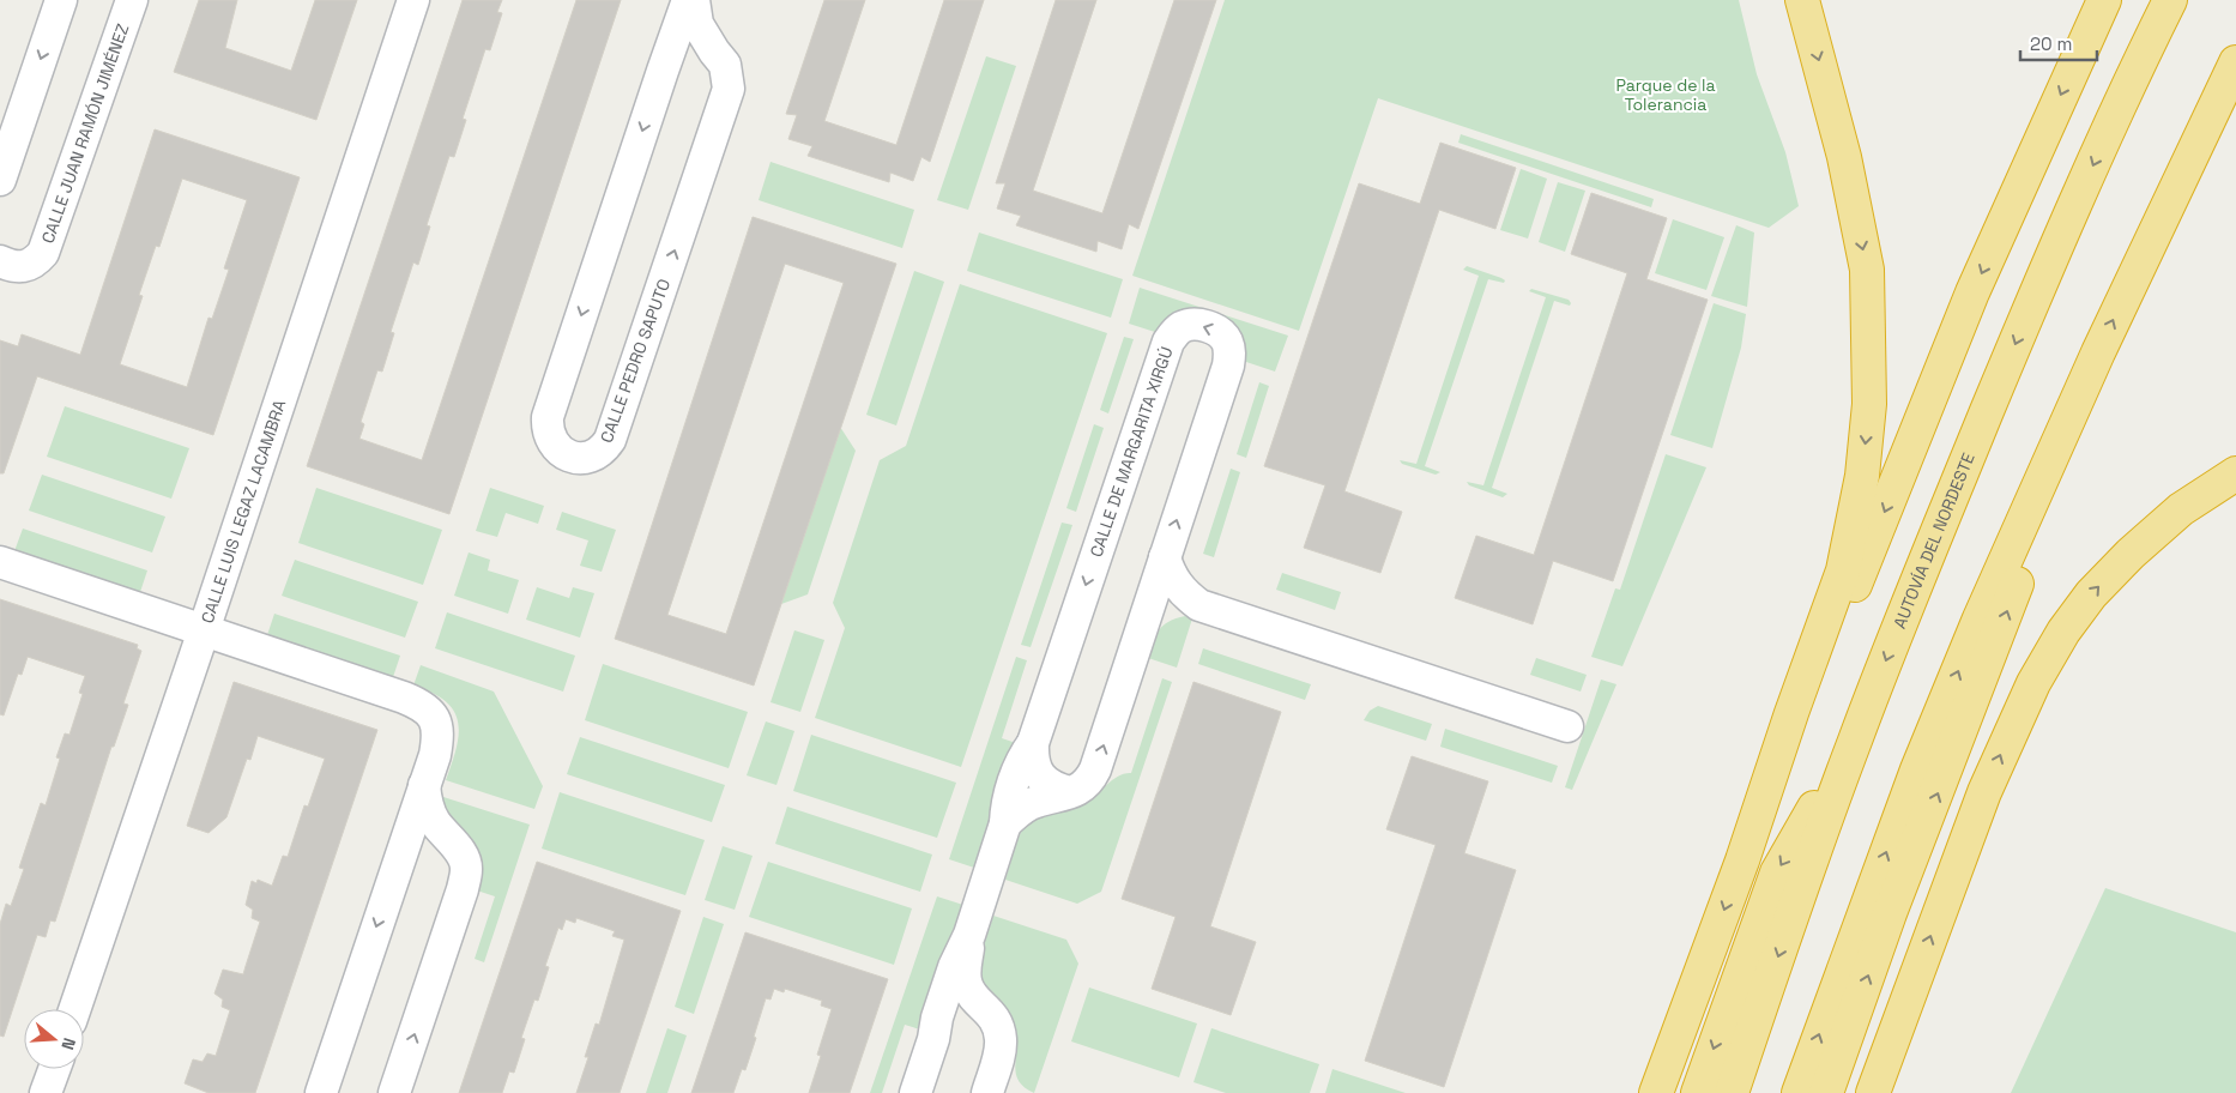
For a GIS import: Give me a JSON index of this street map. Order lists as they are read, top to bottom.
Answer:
{
  "streets": {
    "highway": ["AUTOVÍA DEL NORDESTE"],
    "street": [
      "CALLE JUAN RAMÓN JIMÉNEZ",
      "CALLE PEDRO SAPUTO",
      "CALLE DE MARGARITA XIRGÚ",
      "CALLE LUIS LEGAZ LACAMBRA"
    ]
  },
  "parks": ["Parque de la Tolerancia"],
  "scale_bar": "20 m",
  "north": "right"
}
